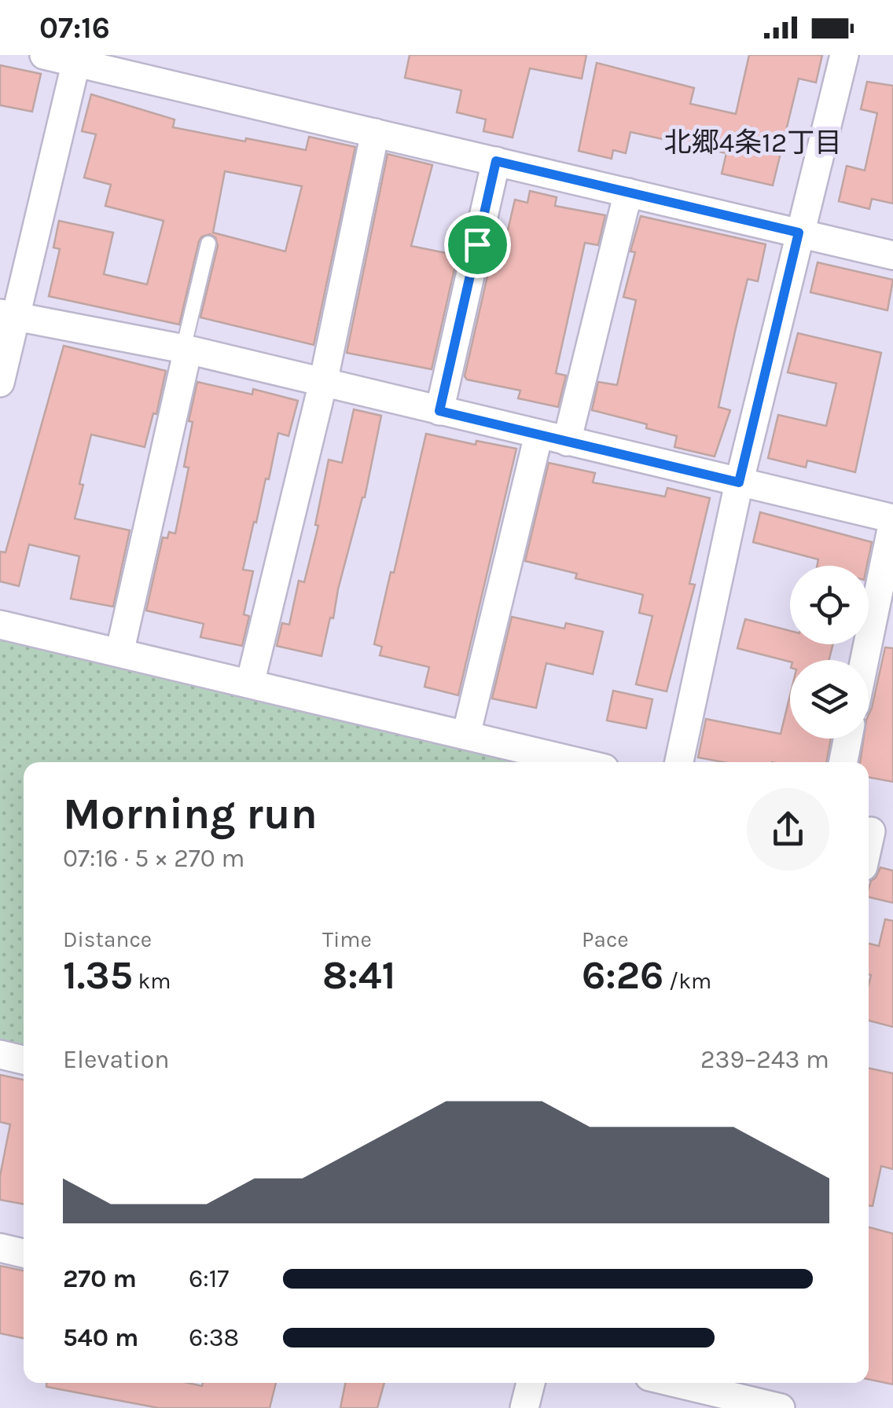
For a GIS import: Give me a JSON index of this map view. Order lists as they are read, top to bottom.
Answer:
{
  "districts": ["北郷4条12丁目"],
  "page": {
    "status": "07:16",
    "heading": ["Morning run", "07:16 · 5 × 270 m"],
    "stats": [
      ["Distance", "1.35 km"],
      ["Time", "8:41"],
      ["Pace", "6:26 /km"]
    ],
    "chart": ["Elevation", "239–243 m"],
    "list": [
      {
        "name": "270 m",
        "note": "6:17"
      },
      {
        "name": "540 m",
        "note": "6:38"
      }
    ]
  }
}
